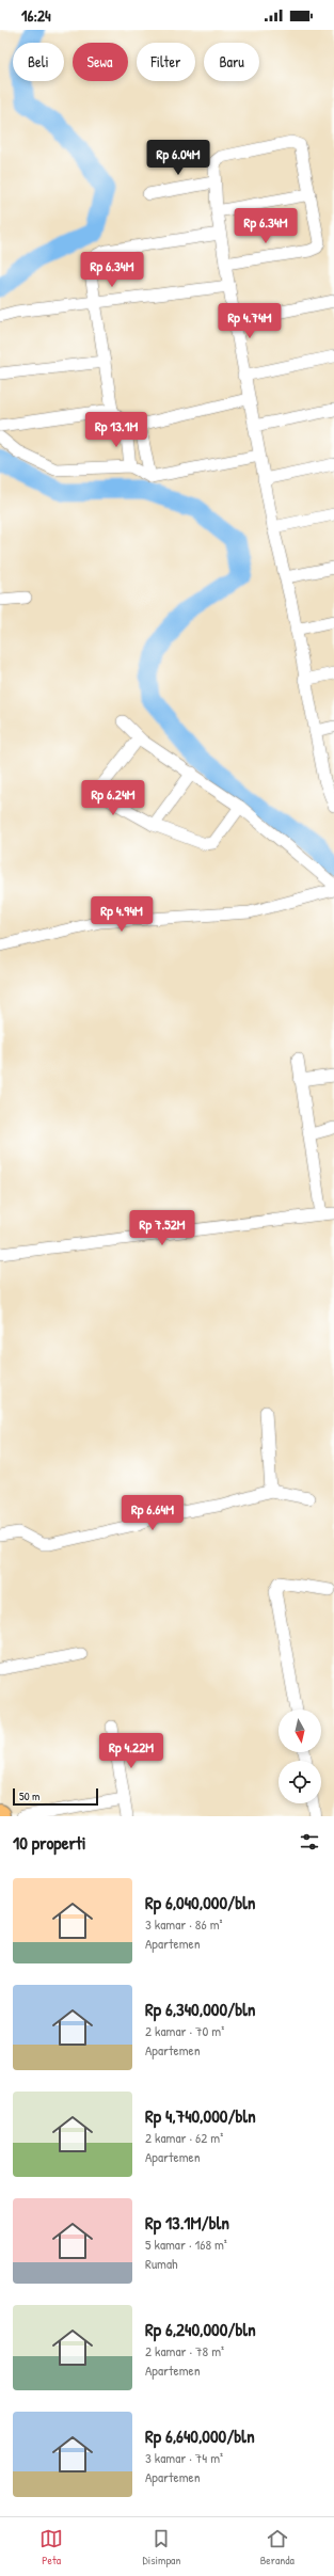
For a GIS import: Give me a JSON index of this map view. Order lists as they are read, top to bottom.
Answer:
{
  "scale_bar": "50 m",
  "north": "bottom",
  "page": {
    "status": "16:24",
    "chip": [
      "Beli",
      "Sewa",
      "Filter",
      "Baru"
    ],
    "price": [
      "Rp 6.04M",
      "Rp 6.34M",
      "Rp 6.34M",
      "Rp 4.74M",
      "Rp 13.1M",
      "Rp 6.24M",
      "Rp 4.94M",
      "Rp 7.52M",
      "Rp 6.64M",
      "Rp 4.22M"
    ],
    "scale": "50 m",
    "heading": "10 properti",
    "list": [
      {
        "name": "Rp 6,040,000/bln",
        "note": "3 kamar · 86 m² · Apartemen"
      },
      {
        "name": "Rp 6,340,000/bln",
        "note": "2 kamar · 70 m² · Apartemen"
      },
      {
        "name": "Rp 4,740,000/bln",
        "note": "2 kamar · 62 m² · Apartemen"
      },
      {
        "name": "Rp 13.1M/bln",
        "note": "5 kamar · 168 m² · Rumah"
      },
      {
        "name": "Rp 6,240,000/bln",
        "note": "2 kamar · 78 m² · Apartemen"
      },
      {
        "name": "Rp 6,640,000/bln",
        "note": "3 kamar · 74 m² · Apartemen"
      }
    ],
    "tabs": ["Peta", "Disimpan", "Beranda"]
  }
}
